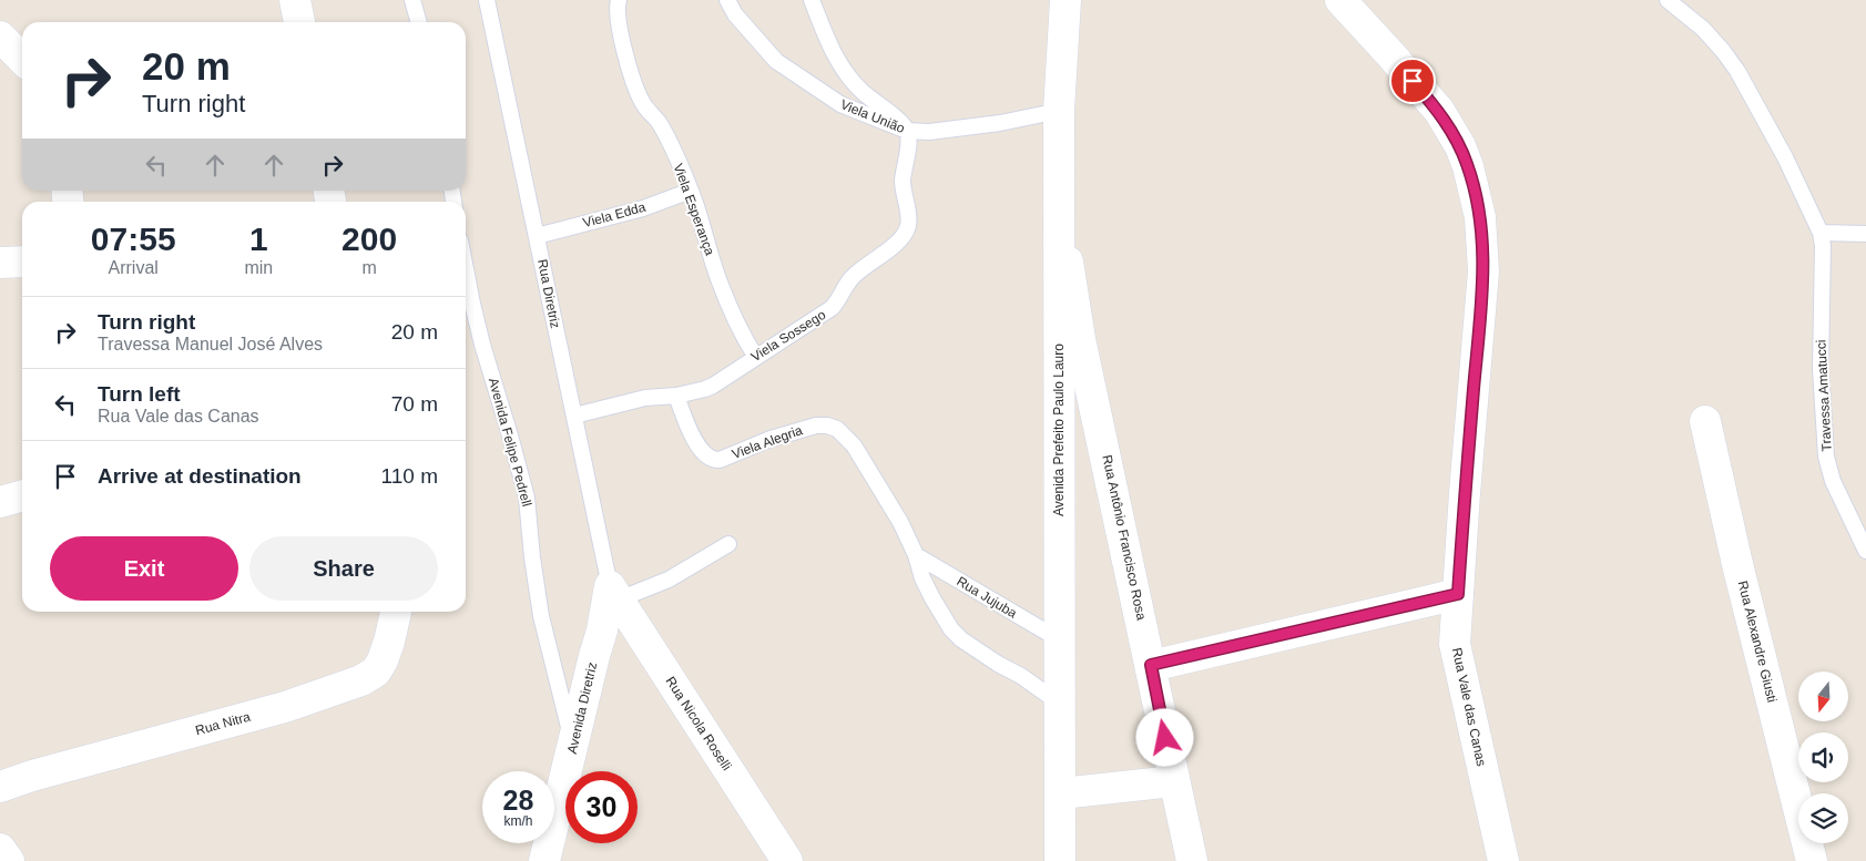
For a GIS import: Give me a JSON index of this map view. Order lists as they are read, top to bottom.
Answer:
{
  "streets": {
    "street": [
      "Avenida Prefeito Paulo Lauro",
      "Rua Antônio Francisco Rosa",
      "Rua Alexandre Giusti",
      "Rua Vale das Canas",
      "Avenida Diretriz",
      "Rua Nitra",
      "Rua Nicola Roselli"
    ],
    "lane": [
      "Viela União",
      "Viela Esperança",
      "Viela Edda",
      "Rua Diretriz",
      "Viela Sossego",
      "Travessa Amatucci",
      "Avenida Felipe Pedrell",
      "Viela Alegria",
      "Rua Jujuba"
    ]
  },
  "crossings": [
    ["Viela União", "Viela Sossego"],
    ["Viela União", "Avenida Prefeito Paulo Lauro"],
    ["Viela Esperança", "Viela Edda"],
    ["Viela Esperança", "Viela Sossego"],
    ["Viela Edda", "Rua Diretriz"],
    ["Rua Diretriz", "Avenida Diretriz"],
    ["Rua Diretriz", "Rua Nicola Roselli"],
    ["Viela Sossego", "Viela Alegria"],
    ["Avenida Prefeito Paulo Lauro", "Viela Alegria"],
    ["Avenida Prefeito Paulo Lauro", "Rua Antônio Francisco Rosa"],
    ["Avenida Prefeito Paulo Lauro", "Rua Jujuba"],
    ["Avenida Felipe Pedrell", "Avenida Diretriz"],
    ["Viela Alegria", "Rua Jujuba"],
    ["Avenida Diretriz", "Rua Nicola Roselli"]
  ],
  "north": "bottom",
  "page": {
    "turn": ["20 m", "Turn right"],
    "eta": [
      "07:55",
      "Arrival",
      "1",
      "min",
      "200",
      "m"
    ],
    "list": [
      {
        "name": "Turn right",
        "note": "Travessa Manuel José Alves",
        "value": "20 m"
      },
      {
        "name": "Turn left",
        "note": "Rua Vale das Canas",
        "value": "70 m"
      },
      {
        "name": "Arrive at destination",
        "value": "110 m"
      }
    ],
    "buttons": ["Exit", "Share"],
    "speed": "28 km/h",
    "limit": "30"
  }
}
